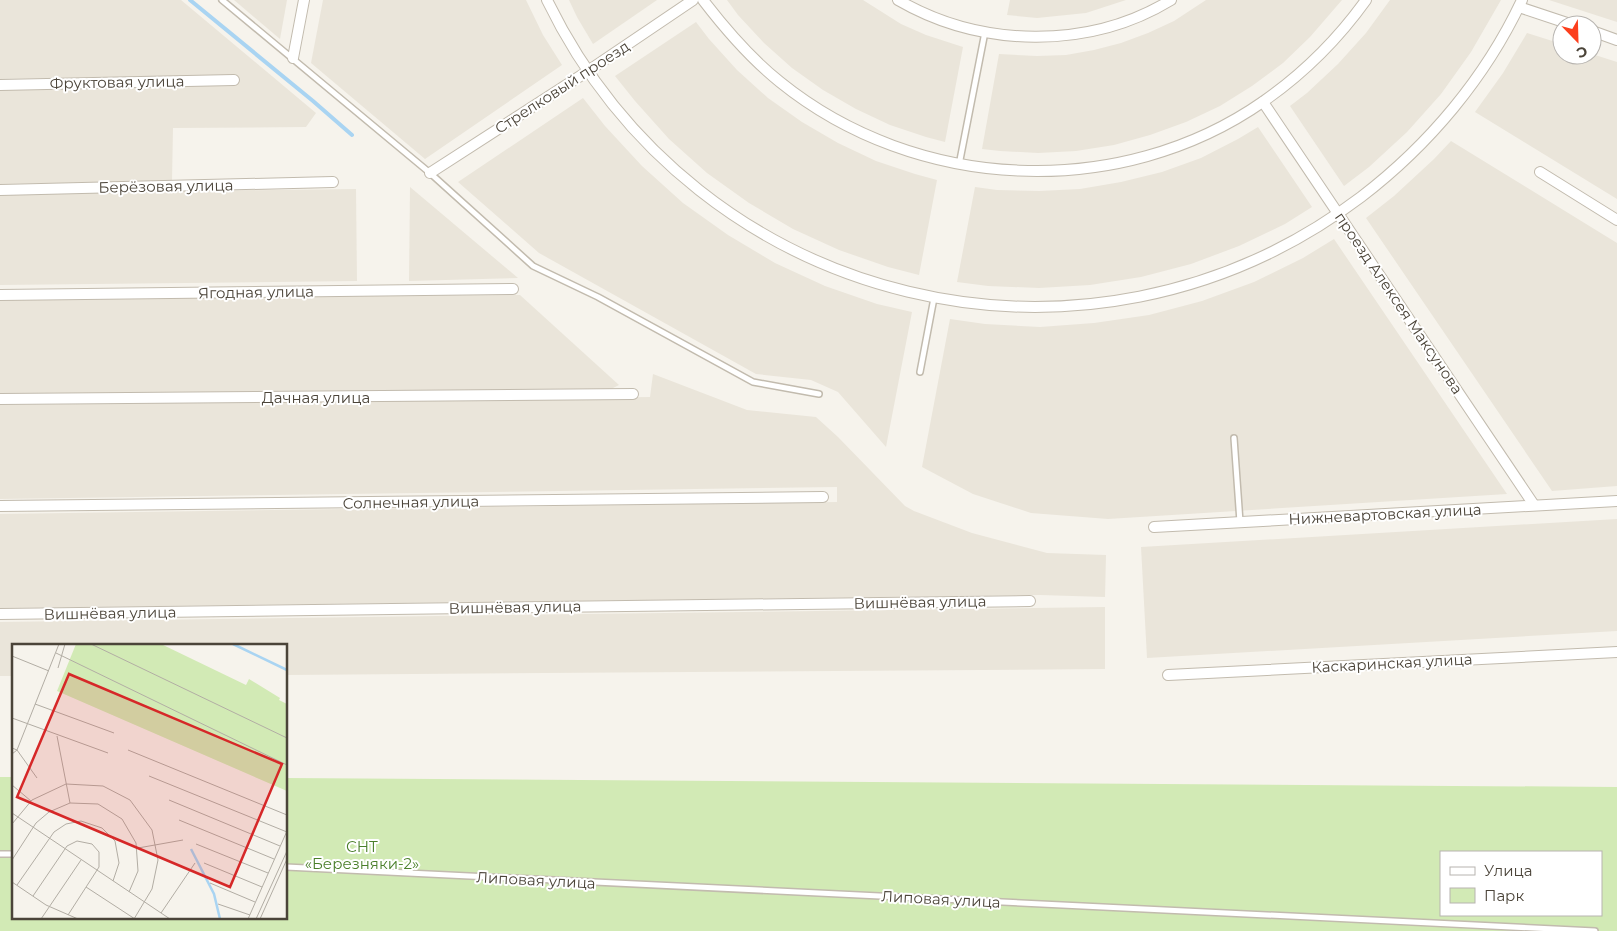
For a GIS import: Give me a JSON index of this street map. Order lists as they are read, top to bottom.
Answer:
{
  "streets": {
    "street": [
      "Фруктовая улица",
      "Стрелковый проезд",
      "Берёзовая улица",
      "Ягодная улица",
      "проезд Алексея Максунова",
      "Дачная улица",
      "Солнечная улица",
      "Нижневартовская улица",
      "Вишнёвая улица",
      "Каскаринская улица"
    ],
    "lane": ["Липовая улица"]
  },
  "crossings": [
    ["проезд Алексея Максунова", "Нижневартовская улица"]
  ],
  "parks": ["СНТ «Березняки-2»"],
  "legend": ["Улица", "Парк"],
  "north": "bottom right"
}
